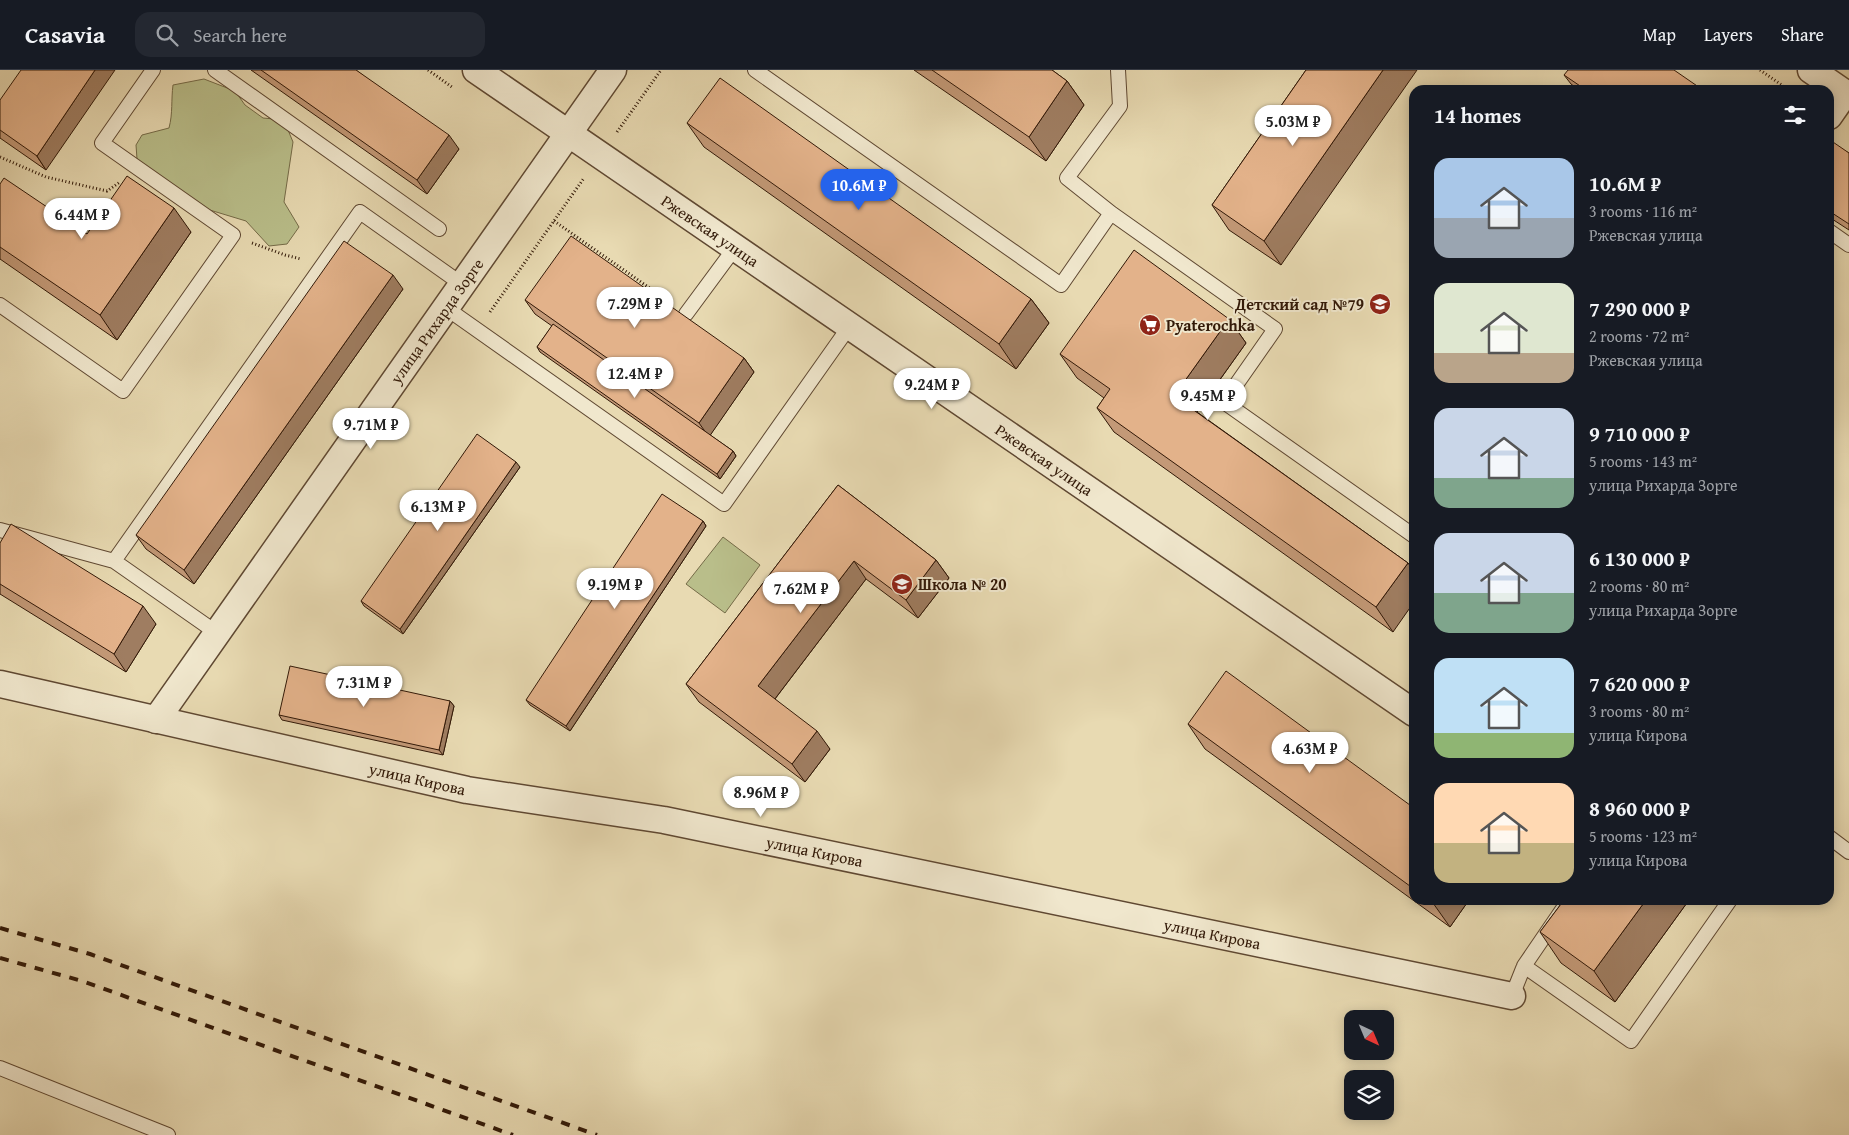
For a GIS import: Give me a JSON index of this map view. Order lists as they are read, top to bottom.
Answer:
{
  "streets": {
    "street": ["Ржевская улица", "улица Рихарда Зорге", "улица Кирова"]
  },
  "crossings": [
    ["Ржевская улица", "улица Рихарда Зорге"],
    ["улица Рихарда Зорге", "улица Кирова"]
  ],
  "places": {
    "school or university": ["Детский сад №79", "Школа № 20"],
    "supermarket": ["Pyaterochka"]
  },
  "north": "bottom right",
  "page": {
    "header": "Casavia",
    "search": "Search here",
    "nav": ["Map", "Layers", "Share"],
    "heading": "14 homes",
    "price": [
      "5.03M ₽",
      "10.6M ₽",
      "6.44M ₽",
      "7.29M ₽",
      "12.4M ₽",
      "9.24M ₽",
      "9.45M ₽",
      "9.71M ₽",
      "6.13M ₽",
      "9.19M ₽",
      "7.62M ₽",
      "7.31M ₽",
      "4.63M ₽",
      "8.96M ₽"
    ],
    "list": [
      {
        "name": "10.6M ₽",
        "note": "3 rooms · 116 m² · Ржевская улица"
      },
      {
        "name": "7 290 000 ₽",
        "note": "2 rooms · 72 m² · Ржевская улица"
      },
      {
        "name": "9 710 000 ₽",
        "note": "5 rooms · 143 m² · улица Рихарда Зорге"
      },
      {
        "name": "6 130 000 ₽",
        "note": "2 rooms · 80 m² · улица Рихарда Зорге"
      },
      {
        "name": "7 620 000 ₽",
        "note": "3 rooms · 80 m² · улица Кирова"
      },
      {
        "name": "8 960 000 ₽",
        "note": "5 rooms · 123 m² · улица Кирова"
      }
    ]
  }
}
